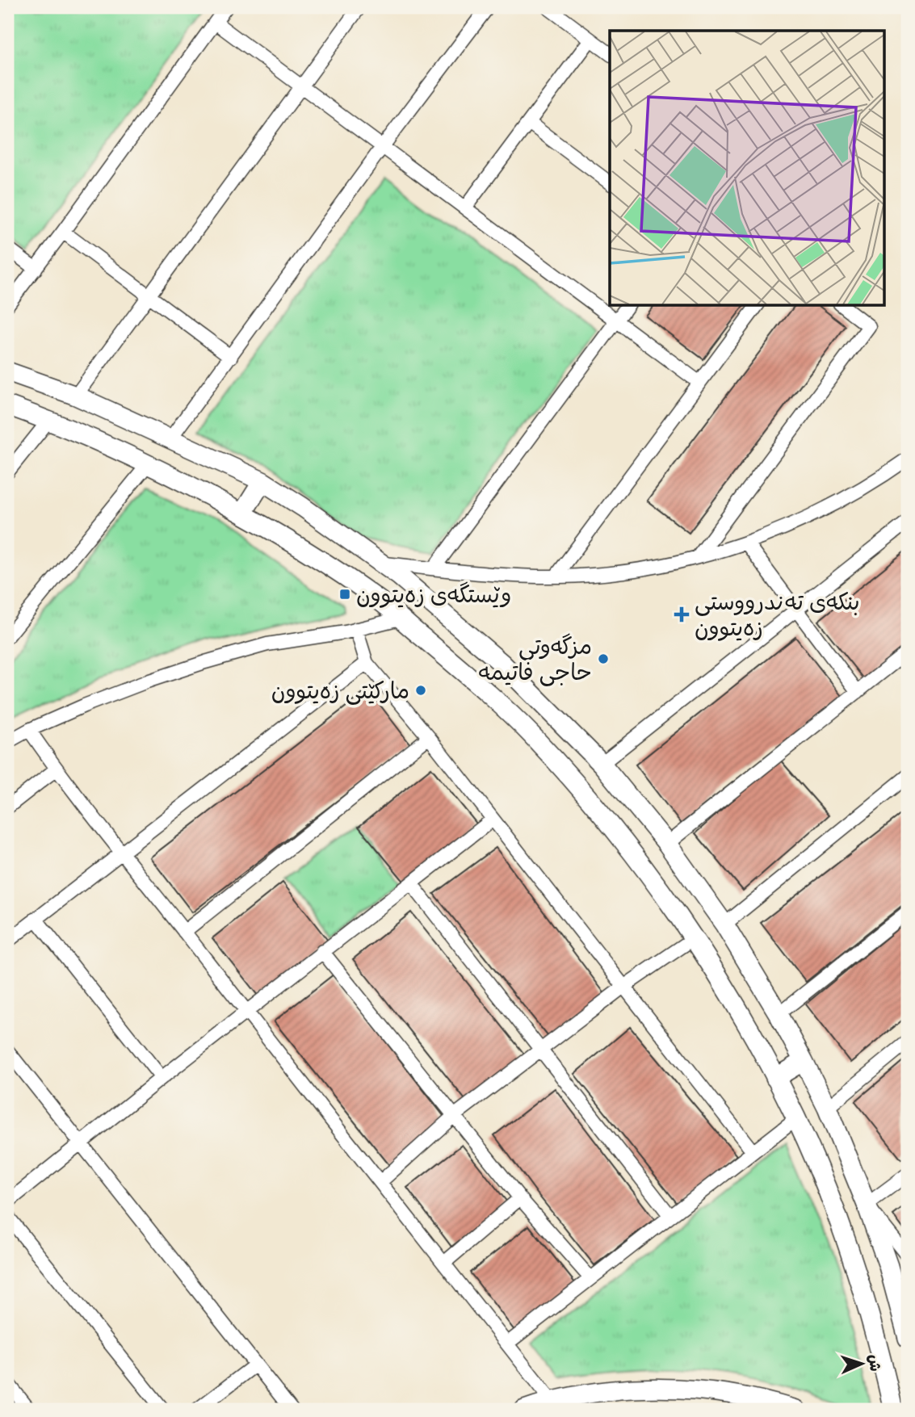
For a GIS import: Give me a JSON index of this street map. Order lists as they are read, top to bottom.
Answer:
{
  "places": {
    "transit": ["وێستگەی زەیتوون"],
    "health": ["بنکەی تەندرووستی زەیتوون"],
    "other": ["مزگەوتی حاجی فاتیمە", "مارکێتی زەیتوون"]
  },
  "north": "right"
}
